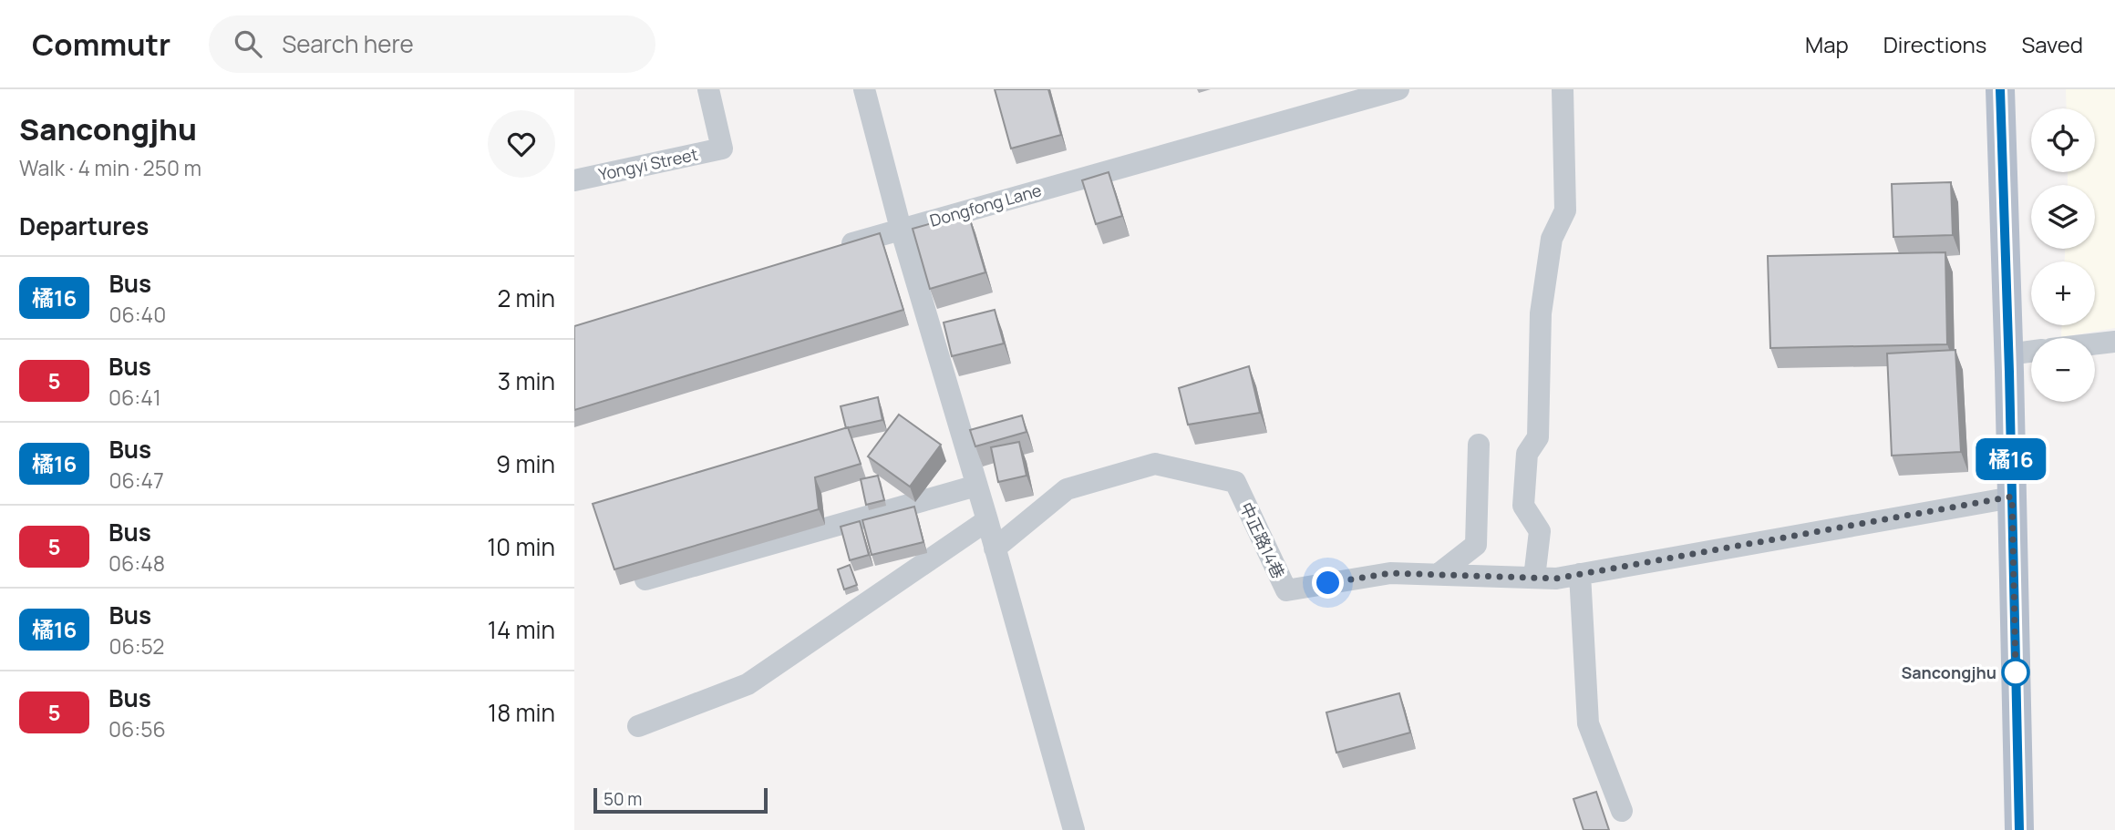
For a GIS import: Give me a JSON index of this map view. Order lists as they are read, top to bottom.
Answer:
{
  "streets": {
    "street": ["Yongyi Street", "Dongfong Lane", "中正路14巷"]
  },
  "places": ["Sancongjhu"],
  "lines": ["bus line 橘16"],
  "scale_bar": "50 m",
  "page": {
    "header": "Commutr",
    "search": "Search here",
    "nav": ["Map", "Directions", "Saved"],
    "heading": [
      ["Sancongjhu", "Walk · 4 min · 250 m"],
      "Departures"
    ],
    "on_map": "橘16",
    "map_buttons": ["+", "−"],
    "list": [
      {
        "mark": "橘16",
        "name": "Bus",
        "note": "06:40",
        "value": "2 min"
      },
      {
        "mark": "5",
        "name": "Bus",
        "note": "06:41",
        "value": "3 min"
      },
      {
        "mark": "橘16",
        "name": "Bus",
        "note": "06:47",
        "value": "9 min"
      },
      {
        "mark": "5",
        "name": "Bus",
        "note": "06:48",
        "value": "10 min"
      },
      {
        "mark": "橘16",
        "name": "Bus",
        "note": "06:52",
        "value": "14 min"
      },
      {
        "mark": "5",
        "name": "Bus",
        "note": "06:56",
        "value": "18 min"
      }
    ],
    "scale": "50 m"
  }
}
